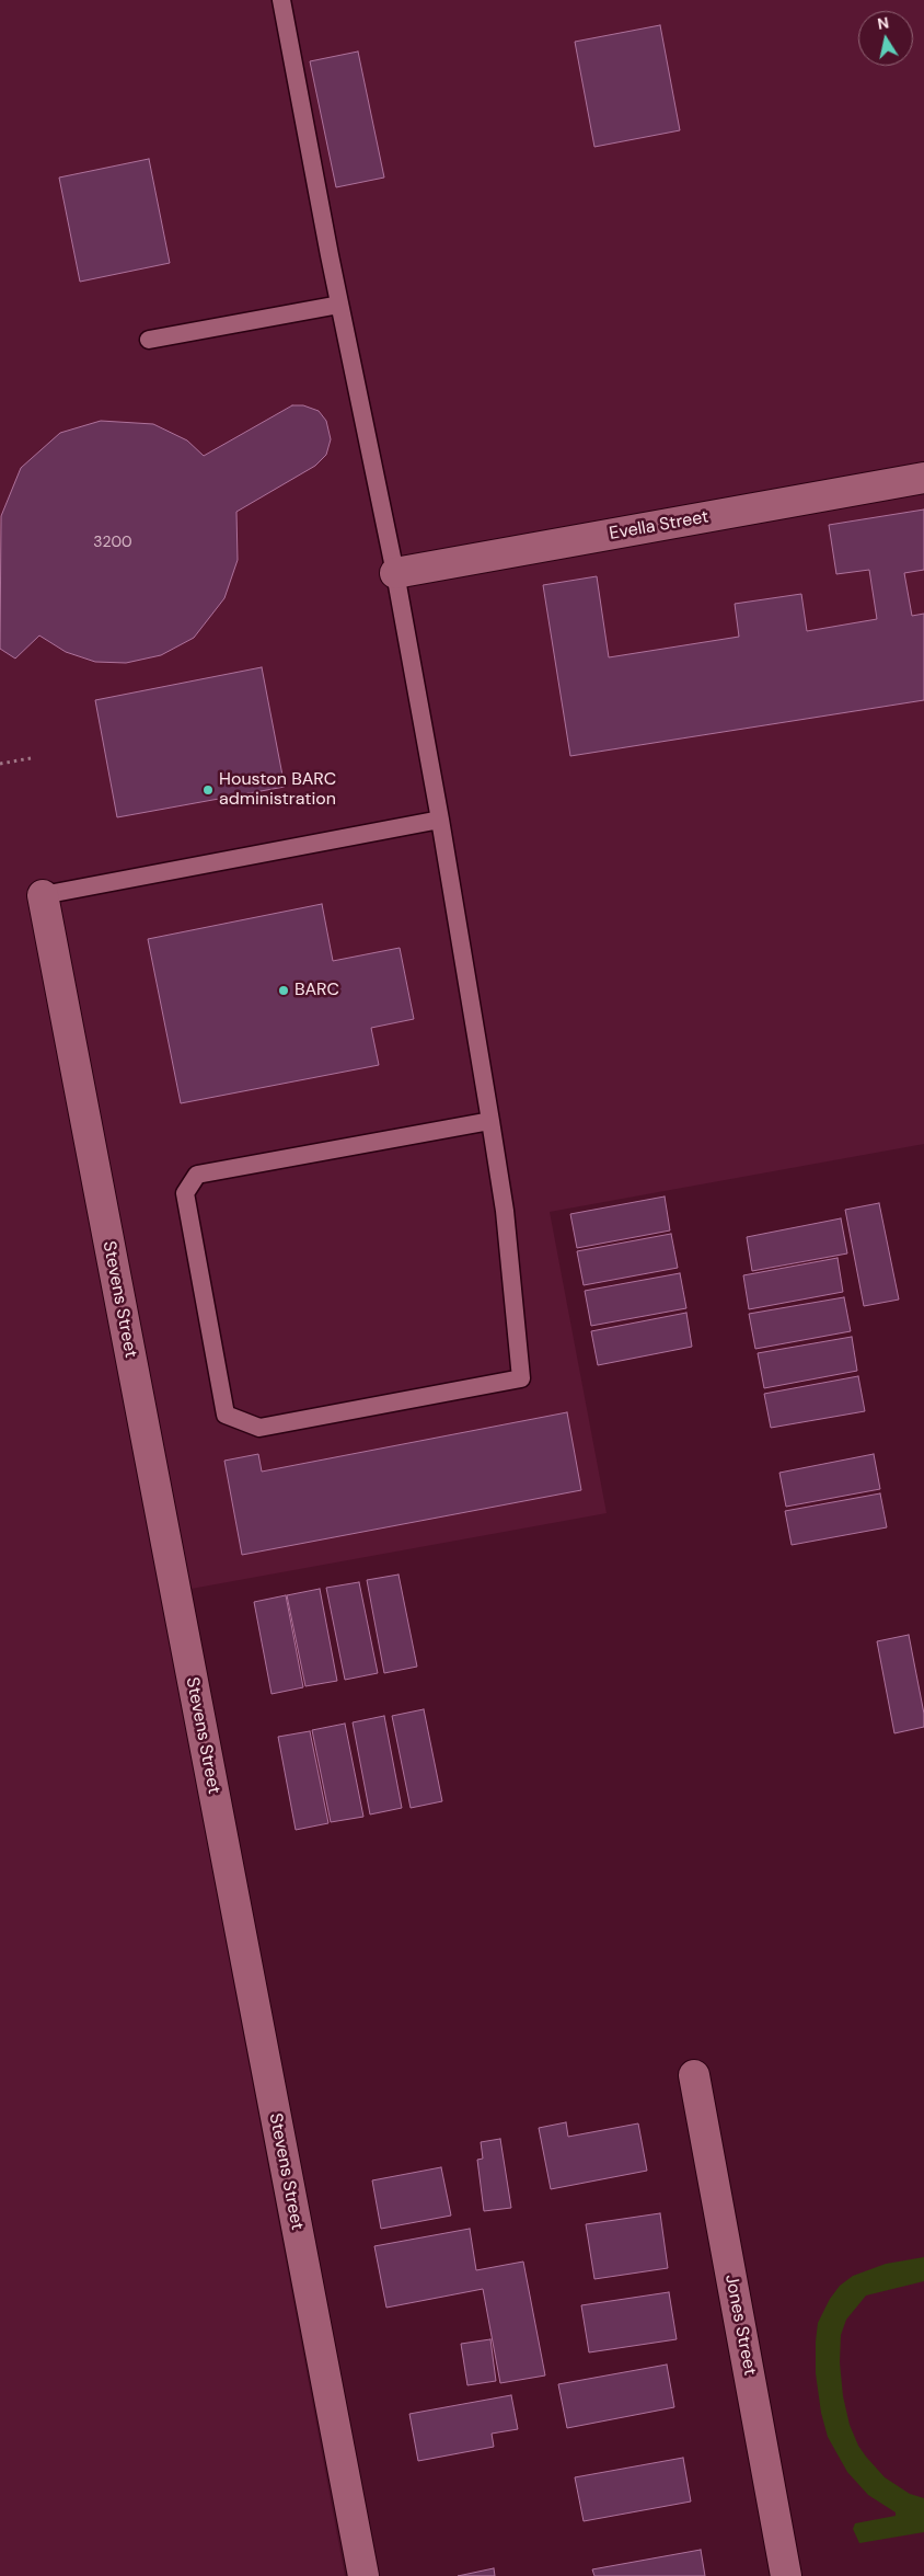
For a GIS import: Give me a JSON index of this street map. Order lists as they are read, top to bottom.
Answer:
{
  "streets": {
    "street": ["Evella Street", "Stevens Street", "Jones Street"]
  },
  "places": ["Houston BARC administration", "BARC"],
  "house_numbers": ["3200"],
  "north": "top"
}
